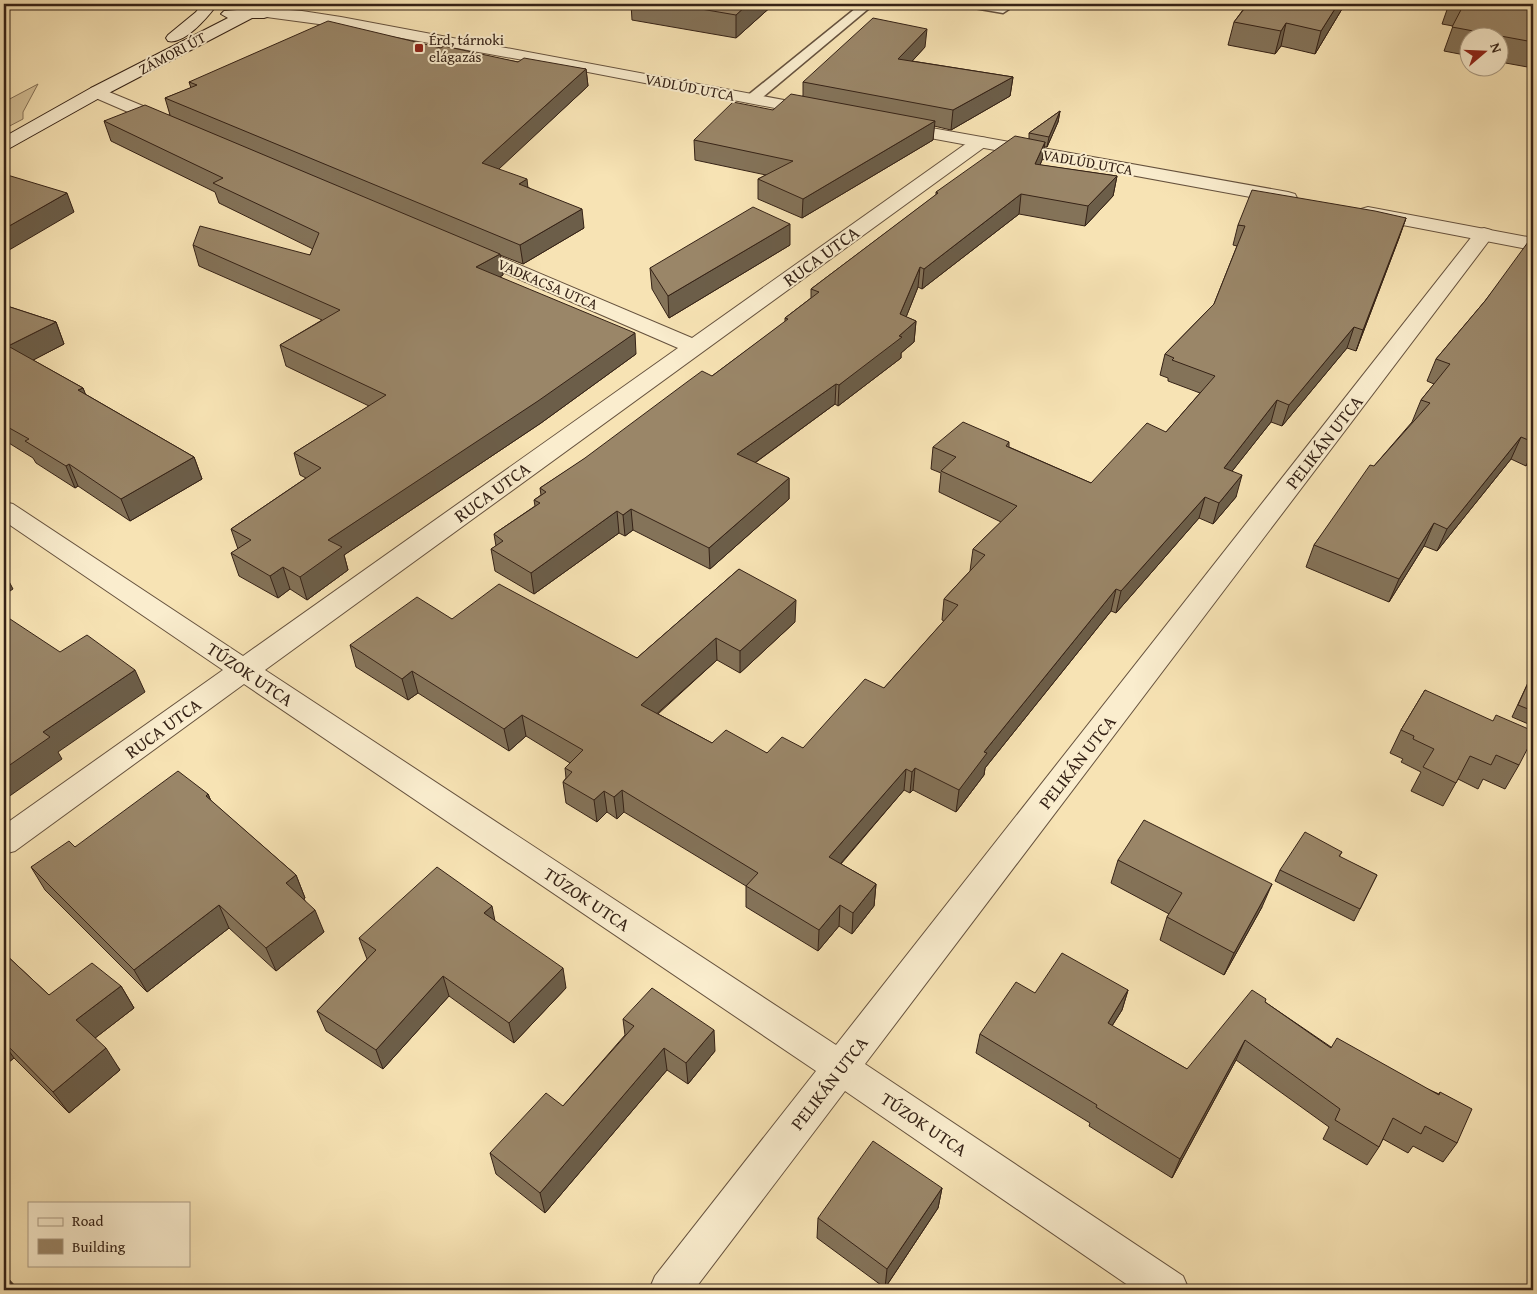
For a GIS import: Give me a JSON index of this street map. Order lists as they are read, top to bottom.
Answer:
{
  "streets": {
    "street": [
      "ZÁMORI ÚT",
      "VADLÚD UTCA",
      "RUCA UTCA",
      "VADKACSA UTCA",
      "PELIKÁN UTCA",
      "TÚZOK UTCA"
    ]
  },
  "crossings": [
    ["VADLÚD UTCA", "RUCA UTCA"],
    ["RUCA UTCA", "VADKACSA UTCA"],
    ["RUCA UTCA", "TÚZOK UTCA"],
    ["PELIKÁN UTCA", "TÚZOK UTCA"]
  ],
  "places": {
    "transit": ["Érd, tárnoki elágazás"]
  },
  "legend": ["Road", "Building"],
  "north": "right"
}
